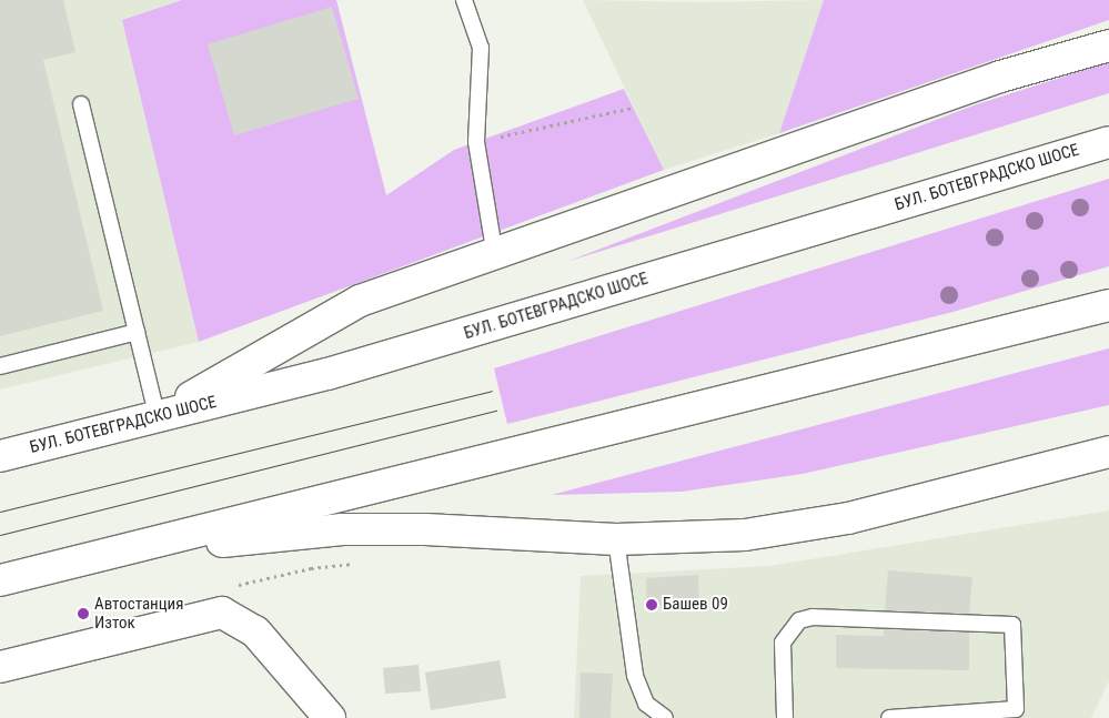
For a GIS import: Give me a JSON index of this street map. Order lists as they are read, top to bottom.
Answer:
{
  "streets": {
    "main road": ["БУЛ. БОТЕВГРАДСКО ШОСЕ"]
  },
  "places": ["Башев 09", "Автостанция Изток"]
}
